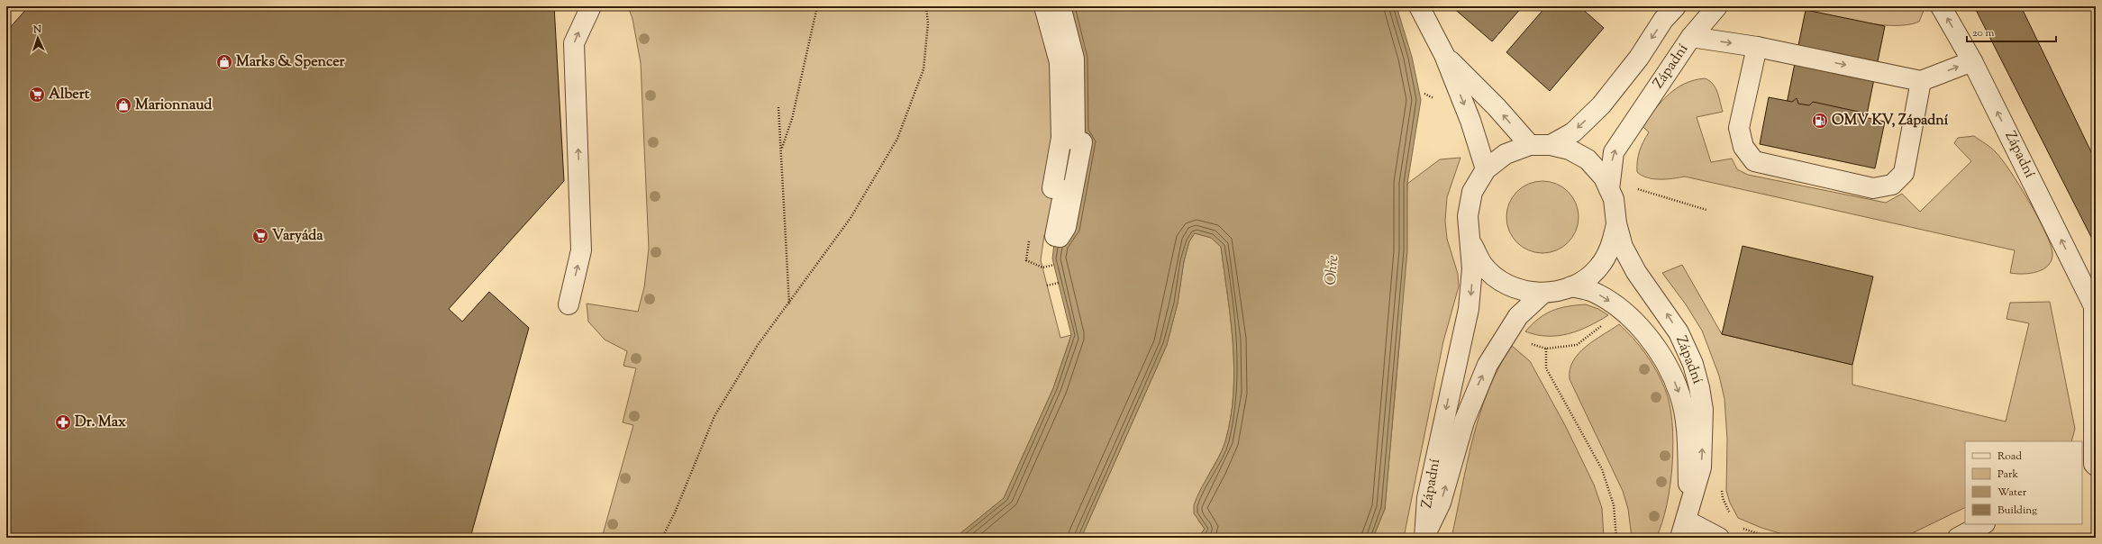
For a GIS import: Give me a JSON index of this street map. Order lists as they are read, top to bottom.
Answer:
{
  "streets": {
    "street": ["Západní"]
  },
  "water": ["Ohře"],
  "places": {
    "shop": ["Marks & Spencer", "Marionnaud"],
    "supermarket": ["Albert", "Varyáda"],
    "fuel station": ["OMV KV, Západní"],
    "pharmacy": ["Dr. Max"]
  },
  "legend": [
    "Road",
    "Park",
    "Water",
    "Building"
  ],
  "scale_bar": "20 m",
  "north": "top"
}
